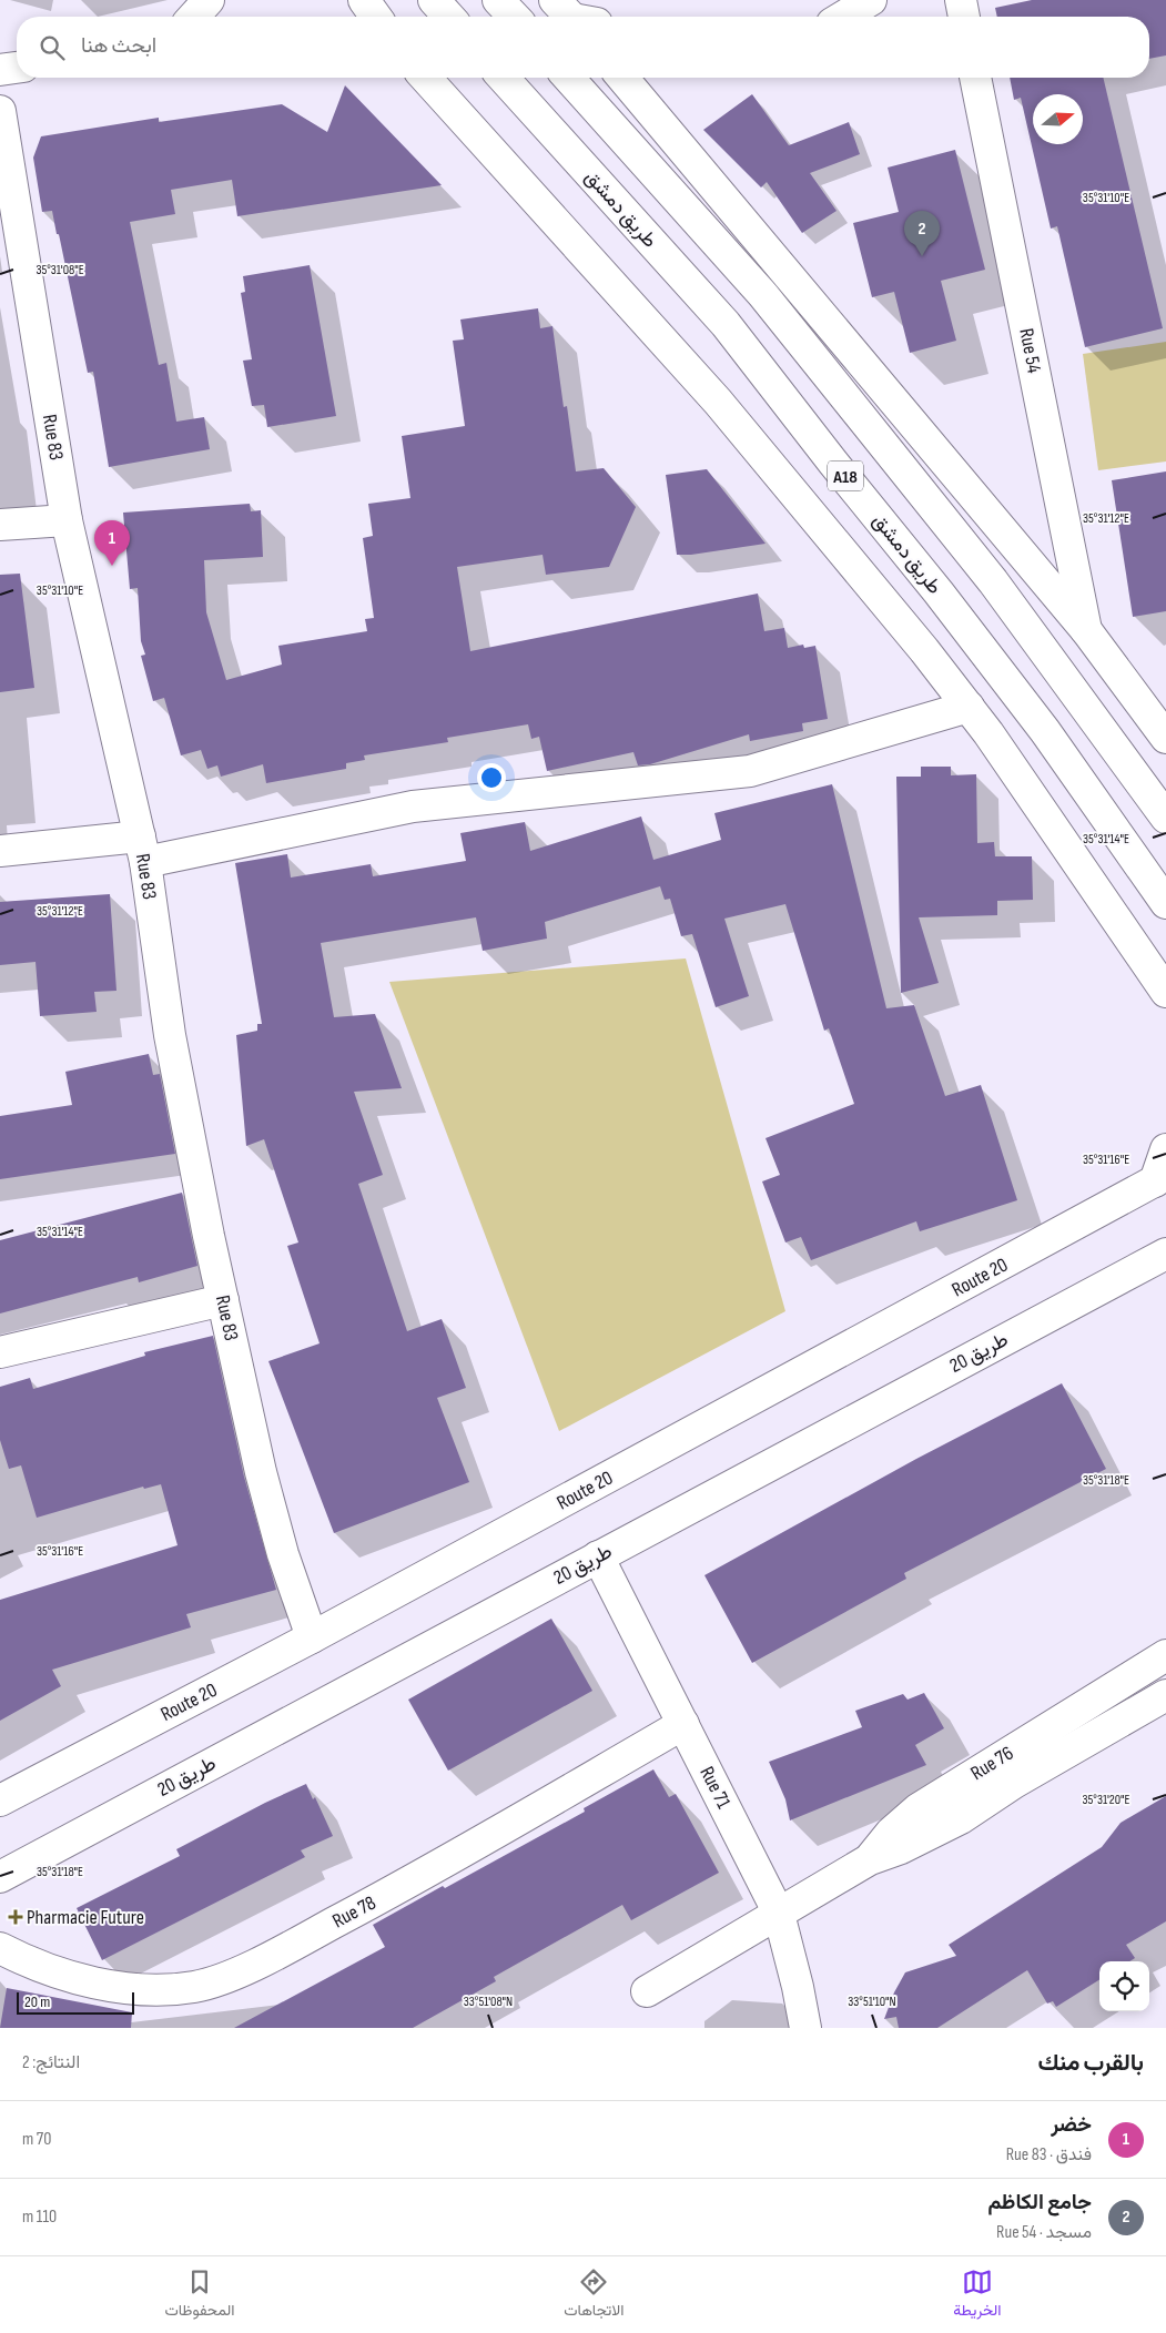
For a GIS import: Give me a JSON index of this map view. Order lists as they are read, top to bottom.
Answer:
{
  "streets": {
    "main road": [
      "طريق دمشق",
      "Rue 54",
      "Rue 83",
      "A18",
      "Route 20",
      "طريق 20",
      "Rue 76",
      "Rue 71",
      "Rue 78"
    ]
  },
  "crossings": [
    ["Rue 83", "Route 20"],
    ["طريق 20", "Rue 71"],
    ["Rue 76", "Rue 71"],
    ["Rue 71", "Rue 78"]
  ],
  "places": {
    "health": ["Pharmacie Future"]
  },
  "scale_bar": "20 m",
  "north": "right",
  "page": {
    "search": "ابحث هنا",
    "pins": ["2", "1"],
    "scale": "20 m",
    "heading": ["بالقرب منك", "النتائج: 2"],
    "list": [
      {
        "mark": "1",
        "name": "خضر",
        "note": "فندق · Rue 83",
        "value": "70 m"
      },
      {
        "mark": "2",
        "name": "جامع الكاظم",
        "note": "مسجد · Rue 54",
        "value": "110 m"
      }
    ],
    "nav": ["الخريطة", "الاتجاهات", "المحفوظات"]
  },
  "coordinates": [
    "35°31'10\"E",
    "35°31'08\"E",
    "35°31'12\"E",
    "35°31'14\"E",
    "35°31'16\"E",
    "35°31'18\"E",
    "35°31'20\"E",
    "33°51'08\"N",
    "33°51'10\"N"
  ]
}
